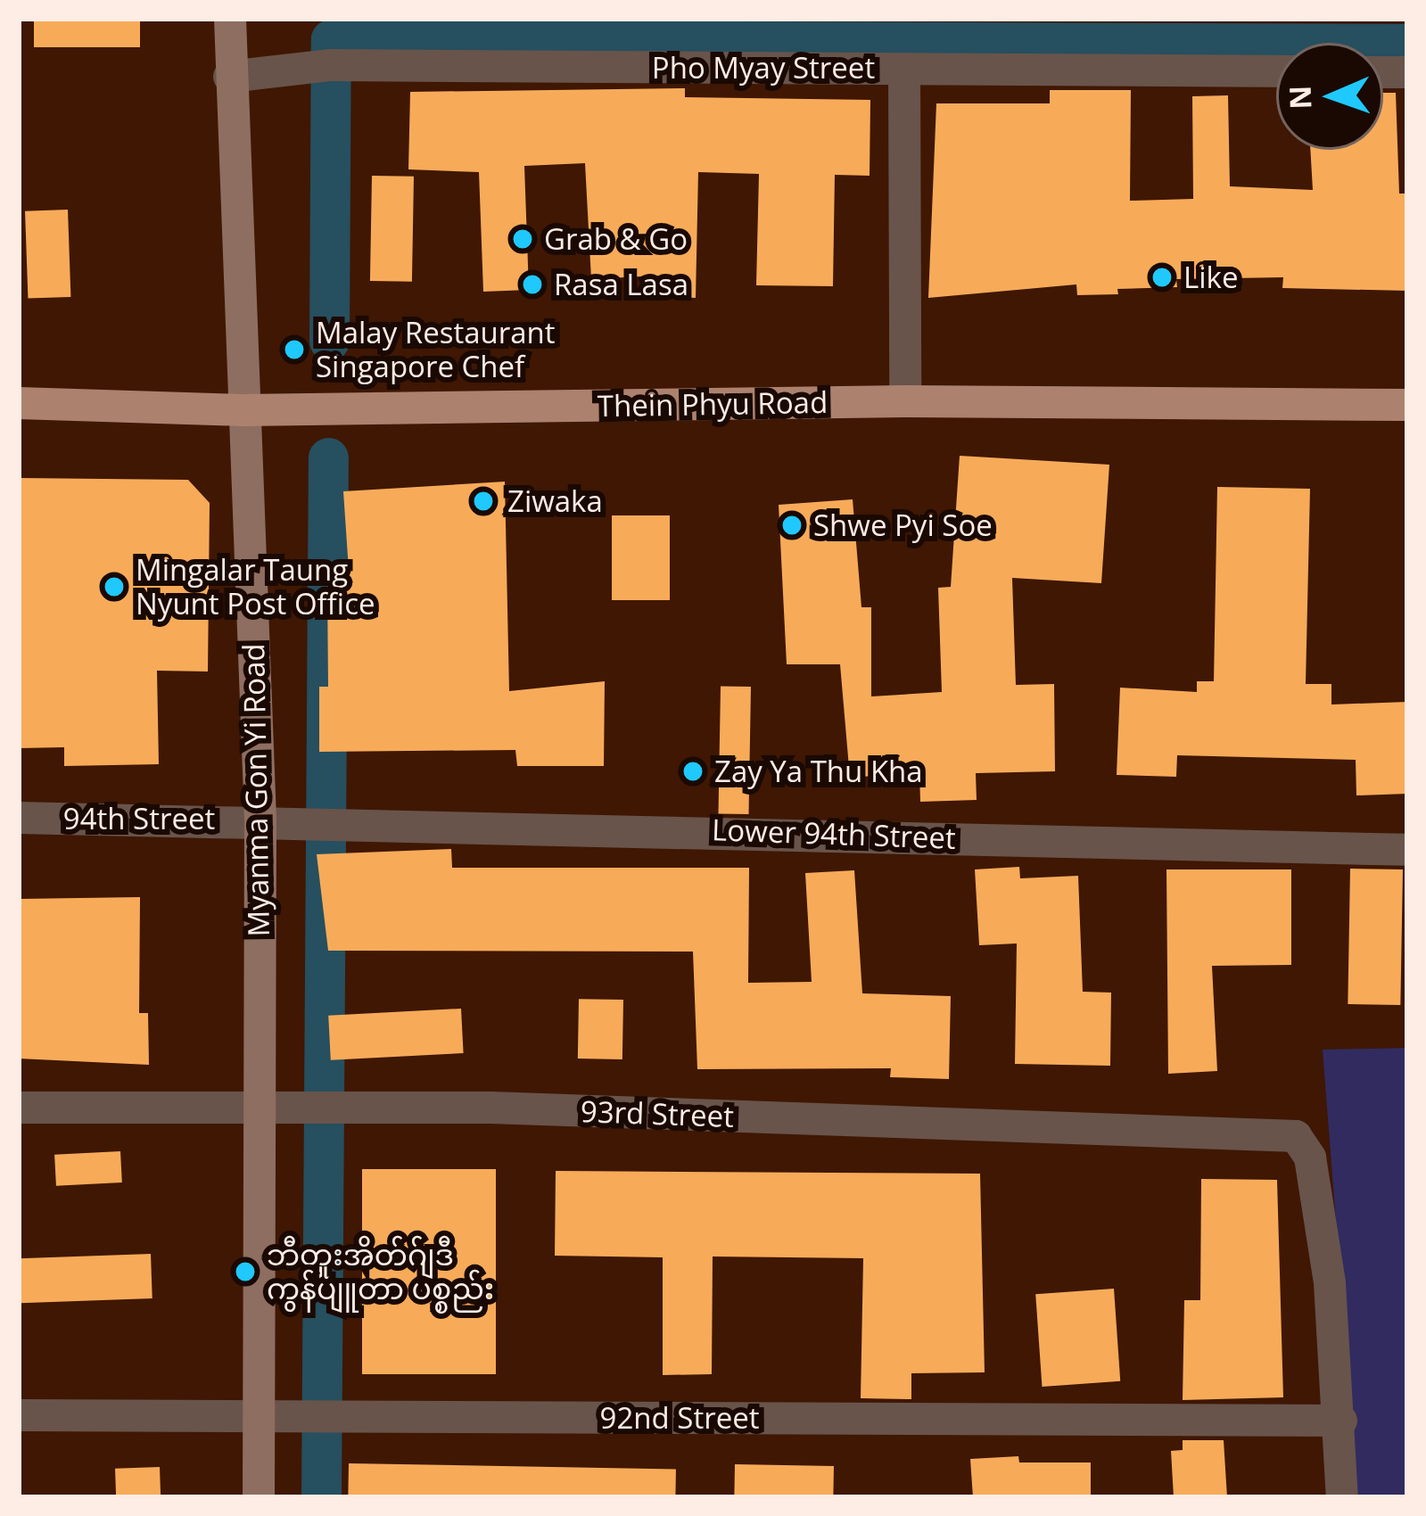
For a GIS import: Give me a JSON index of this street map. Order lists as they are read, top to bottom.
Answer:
{
  "streets": {
    "main road": ["Thein Phyu Road"],
    "street": [
      "Pho Myay Street",
      "Myanma Gon Yi Road",
      "94th Street",
      "Lower 94th Street",
      "93rd Street",
      "92nd Street"
    ]
  },
  "crossings": [
    ["Pho Myay Street", "Myanma Gon Yi Road"],
    ["Thein Phyu Road", "Myanma Gon Yi Road"],
    ["Myanma Gon Yi Road", "94th Street"],
    ["Myanma Gon Yi Road", "Lower 94th Street"],
    ["Myanma Gon Yi Road", "93rd Street"],
    ["Myanma Gon Yi Road", "92nd Street"],
    ["94th Street", "Lower 94th Street"],
    ["93rd Street", "92nd Street"]
  ],
  "places": [
    "Grab & Go",
    "Like",
    "Rasa Lasa",
    "Malay Restaurant Singapore Chef",
    "Ziwaka",
    "Shwe Pyi Soe",
    "Mingalar Taung Nyunt Post Office",
    "Zay Ya Thu Kha",
    "ဘီတူးအိတ်ဂ်ျဒီ ကွန်ပျူတာ ပစ္စည်း"
  ],
  "north": "left"
}
